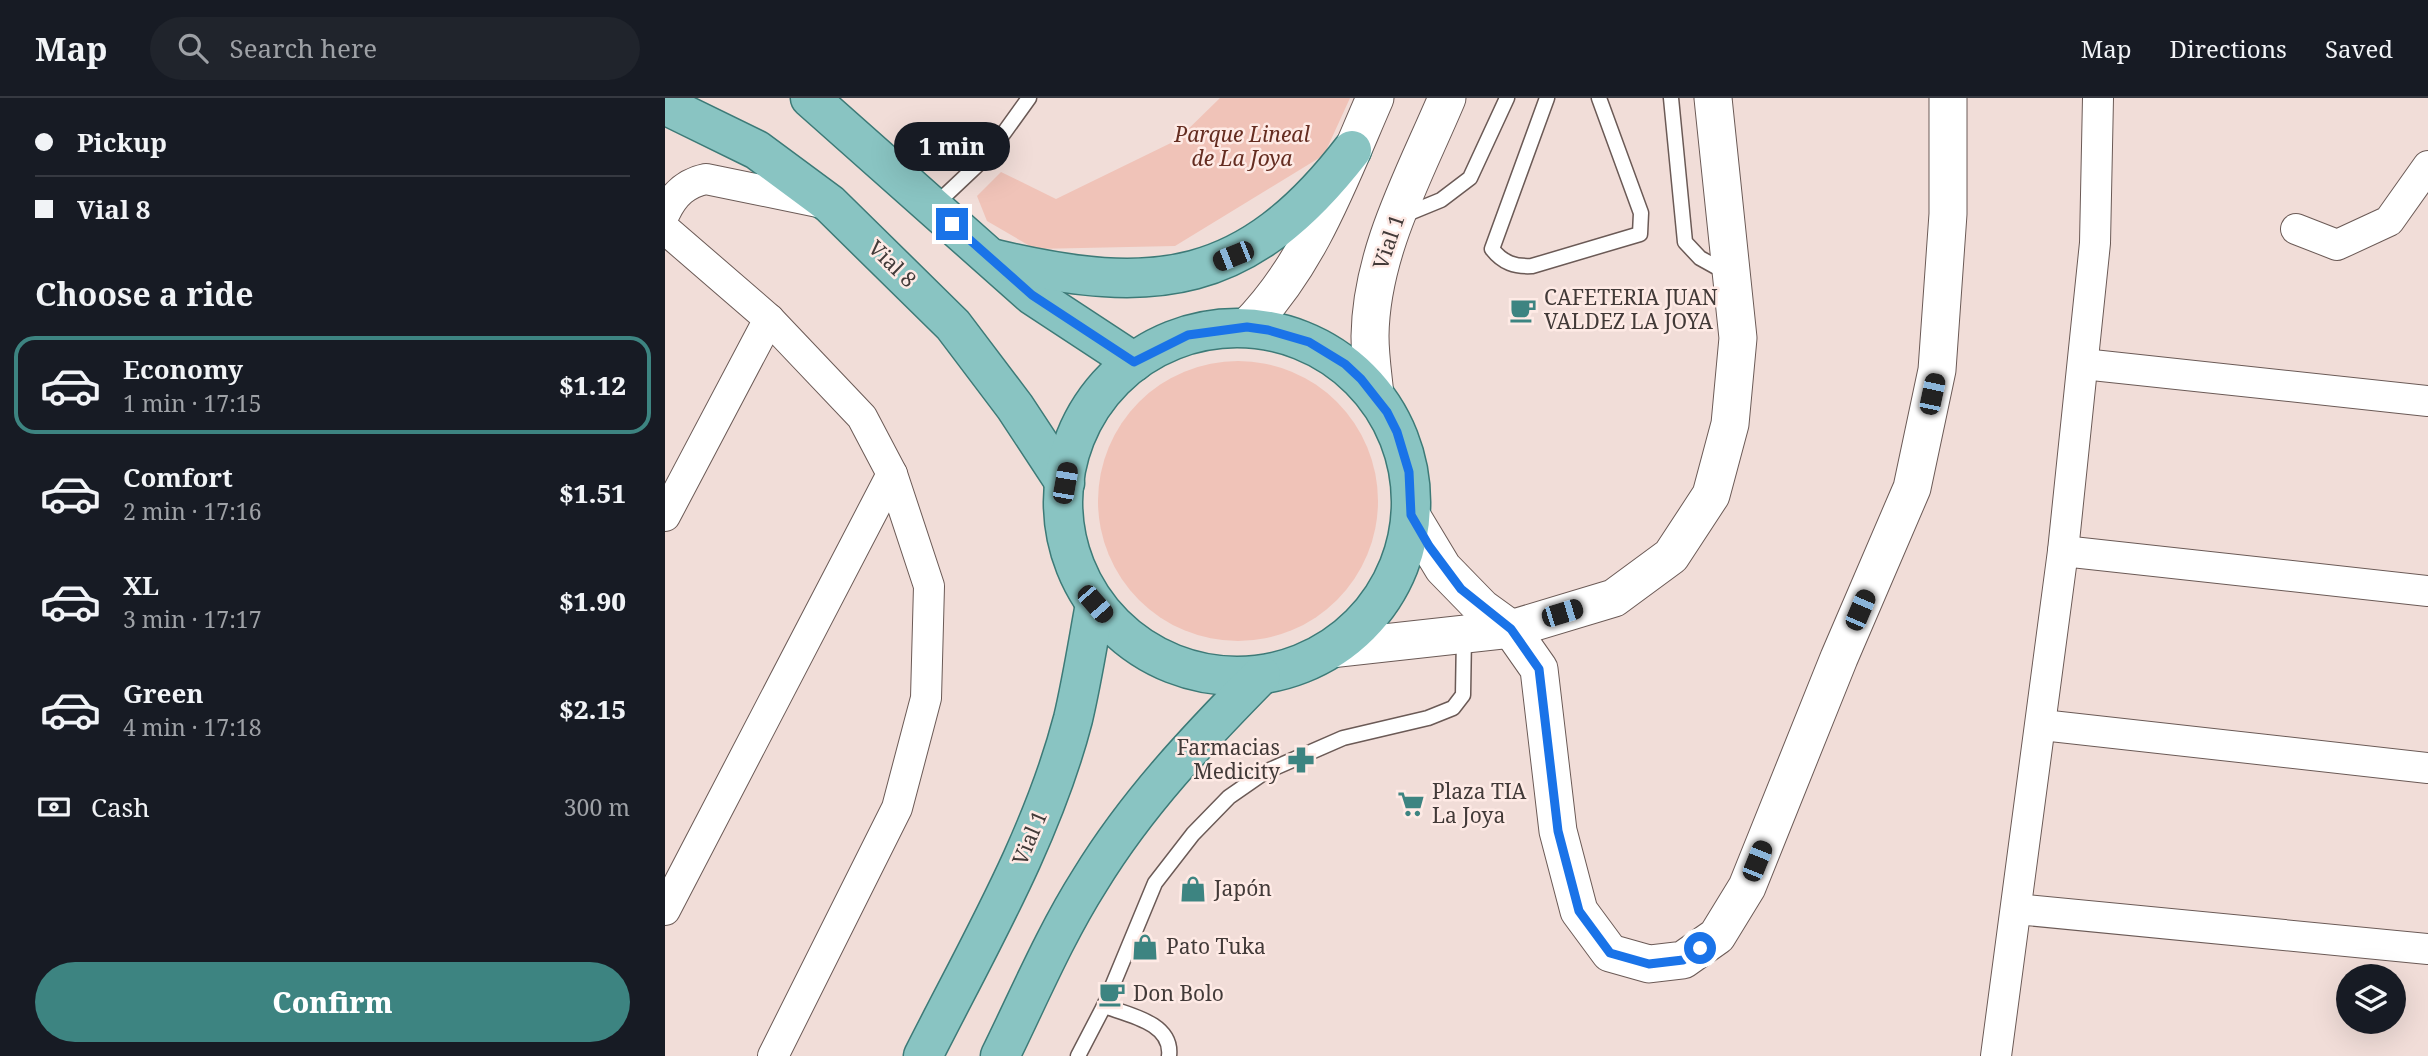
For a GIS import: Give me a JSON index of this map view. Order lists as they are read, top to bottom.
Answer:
{
  "streets": {
    "main road": ["Vial 1", "Vial 8"]
  },
  "parks": ["Parque Lineal de La Joya"],
  "places": {
    "cafe": ["CAFETERIA JUAN VALDEZ LA JOYA", "Don Bolo"],
    "pharmacy": ["Farmacias Medicity"],
    "supermarket": ["Plaza TIA La Joya"],
    "shop": ["Japón", "Pato Tuka"]
  },
  "page": {
    "header": "Map",
    "search": "Search here",
    "nav": ["Map", "Directions", "Saved"],
    "banner": ["Pickup", "Vial 8"],
    "bubble": "1 min",
    "heading": "Choose a ride",
    "list": [
      {
        "name": "Economy",
        "note": "1 min · 17:15",
        "value": "$1.12"
      },
      {
        "name": "Comfort",
        "note": "2 min · 17:16",
        "value": "$1.51"
      },
      {
        "name": "XL",
        "note": "3 min · 17:17",
        "value": "$1.90"
      },
      {
        "name": "Green",
        "note": "4 min · 17:18",
        "value": "$2.15"
      }
    ],
    "pay": ["Cash", "300 m"],
    "buttons": "Confirm"
  }
}
